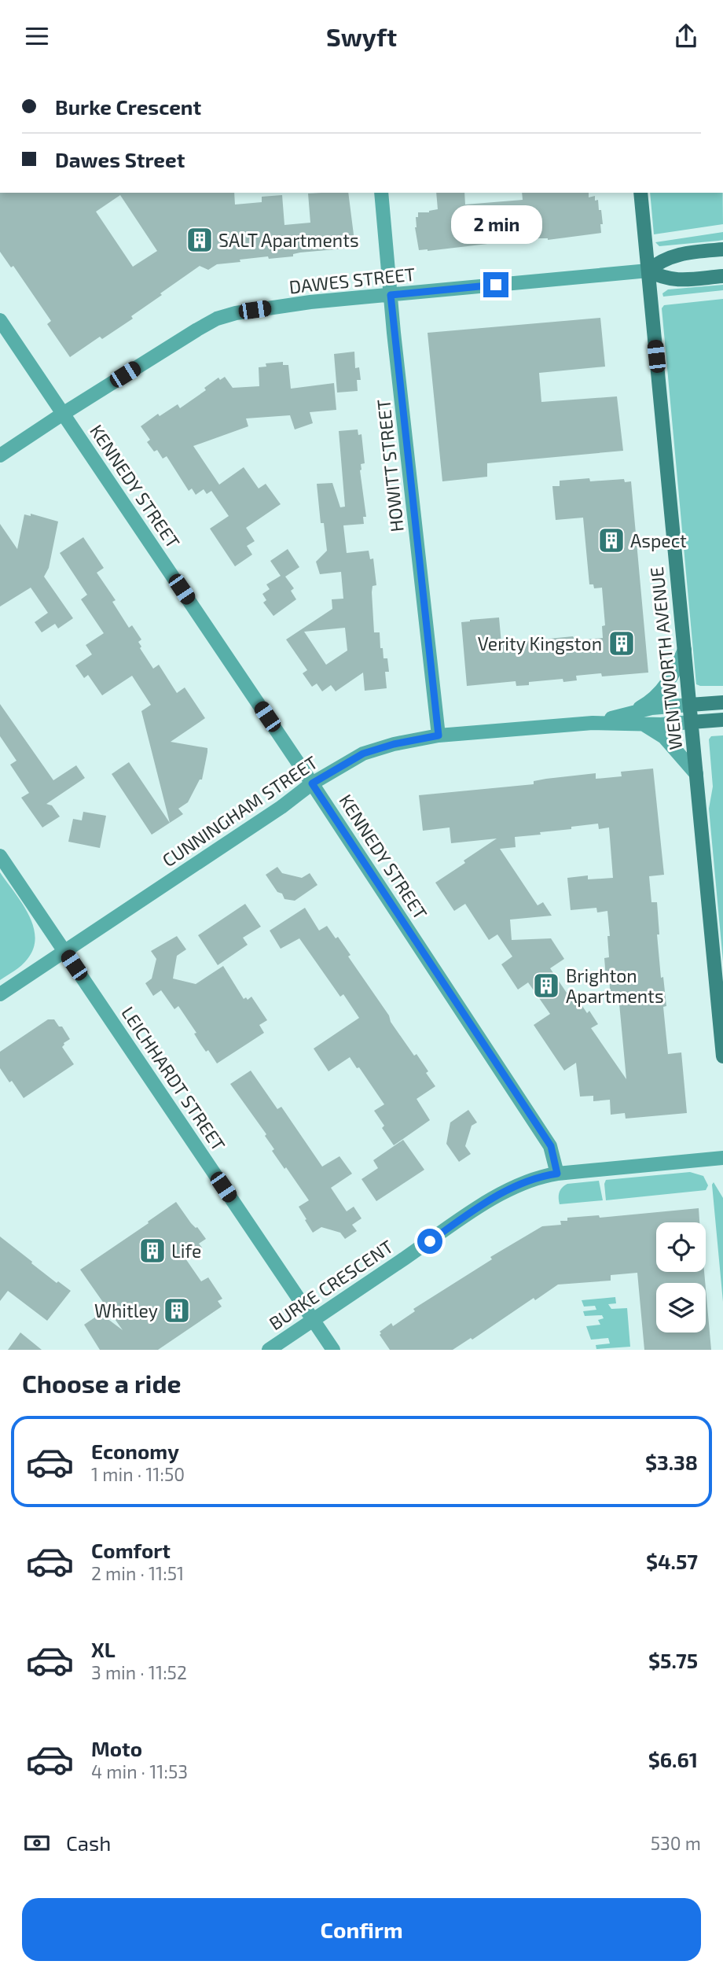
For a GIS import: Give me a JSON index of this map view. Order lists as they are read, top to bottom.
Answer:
{
  "streets": {
    "main road": ["WENTWORTH AVENUE", "CUNNINGHAM STREET"],
    "street": [
      "DAWES STREET",
      "HOWITT STREET",
      "KENNEDY STREET",
      "LEICHHARDT STREET",
      "BURKE CRESCENT"
    ]
  },
  "crossings": [
    ["DAWES STREET", "HOWITT STREET"],
    ["DAWES STREET", "KENNEDY STREET"],
    ["DAWES STREET", "WENTWORTH AVENUE"],
    ["HOWITT STREET", "CUNNINGHAM STREET"],
    ["KENNEDY STREET", "CUNNINGHAM STREET"],
    ["KENNEDY STREET", "BURKE CRESCENT"],
    ["WENTWORTH AVENUE", "CUNNINGHAM STREET"],
    ["CUNNINGHAM STREET", "LEICHHARDT STREET"],
    ["LEICHHARDT STREET", "BURKE CRESCENT"]
  ],
  "places": {
    "building": [
      "SALT Apartments",
      "Aspect",
      "Verity Kingston",
      "Brighton Apartments",
      "Life",
      "Whitley"
    ]
  },
  "page": {
    "header": "Swyft",
    "banner": ["Burke Crescent", "Dawes Street"],
    "bubble": "2 min",
    "heading": "Choose a ride",
    "list": [
      {
        "name": "Economy",
        "note": "1 min · 11:50",
        "value": "$3.38"
      },
      {
        "name": "Comfort",
        "note": "2 min · 11:51",
        "value": "$4.57"
      },
      {
        "name": "XL",
        "note": "3 min · 11:52",
        "value": "$5.75"
      },
      {
        "name": "Moto",
        "note": "4 min · 11:53",
        "value": "$6.61"
      }
    ],
    "pay": ["Cash", "530 m"],
    "buttons": "Confirm"
  }
}
